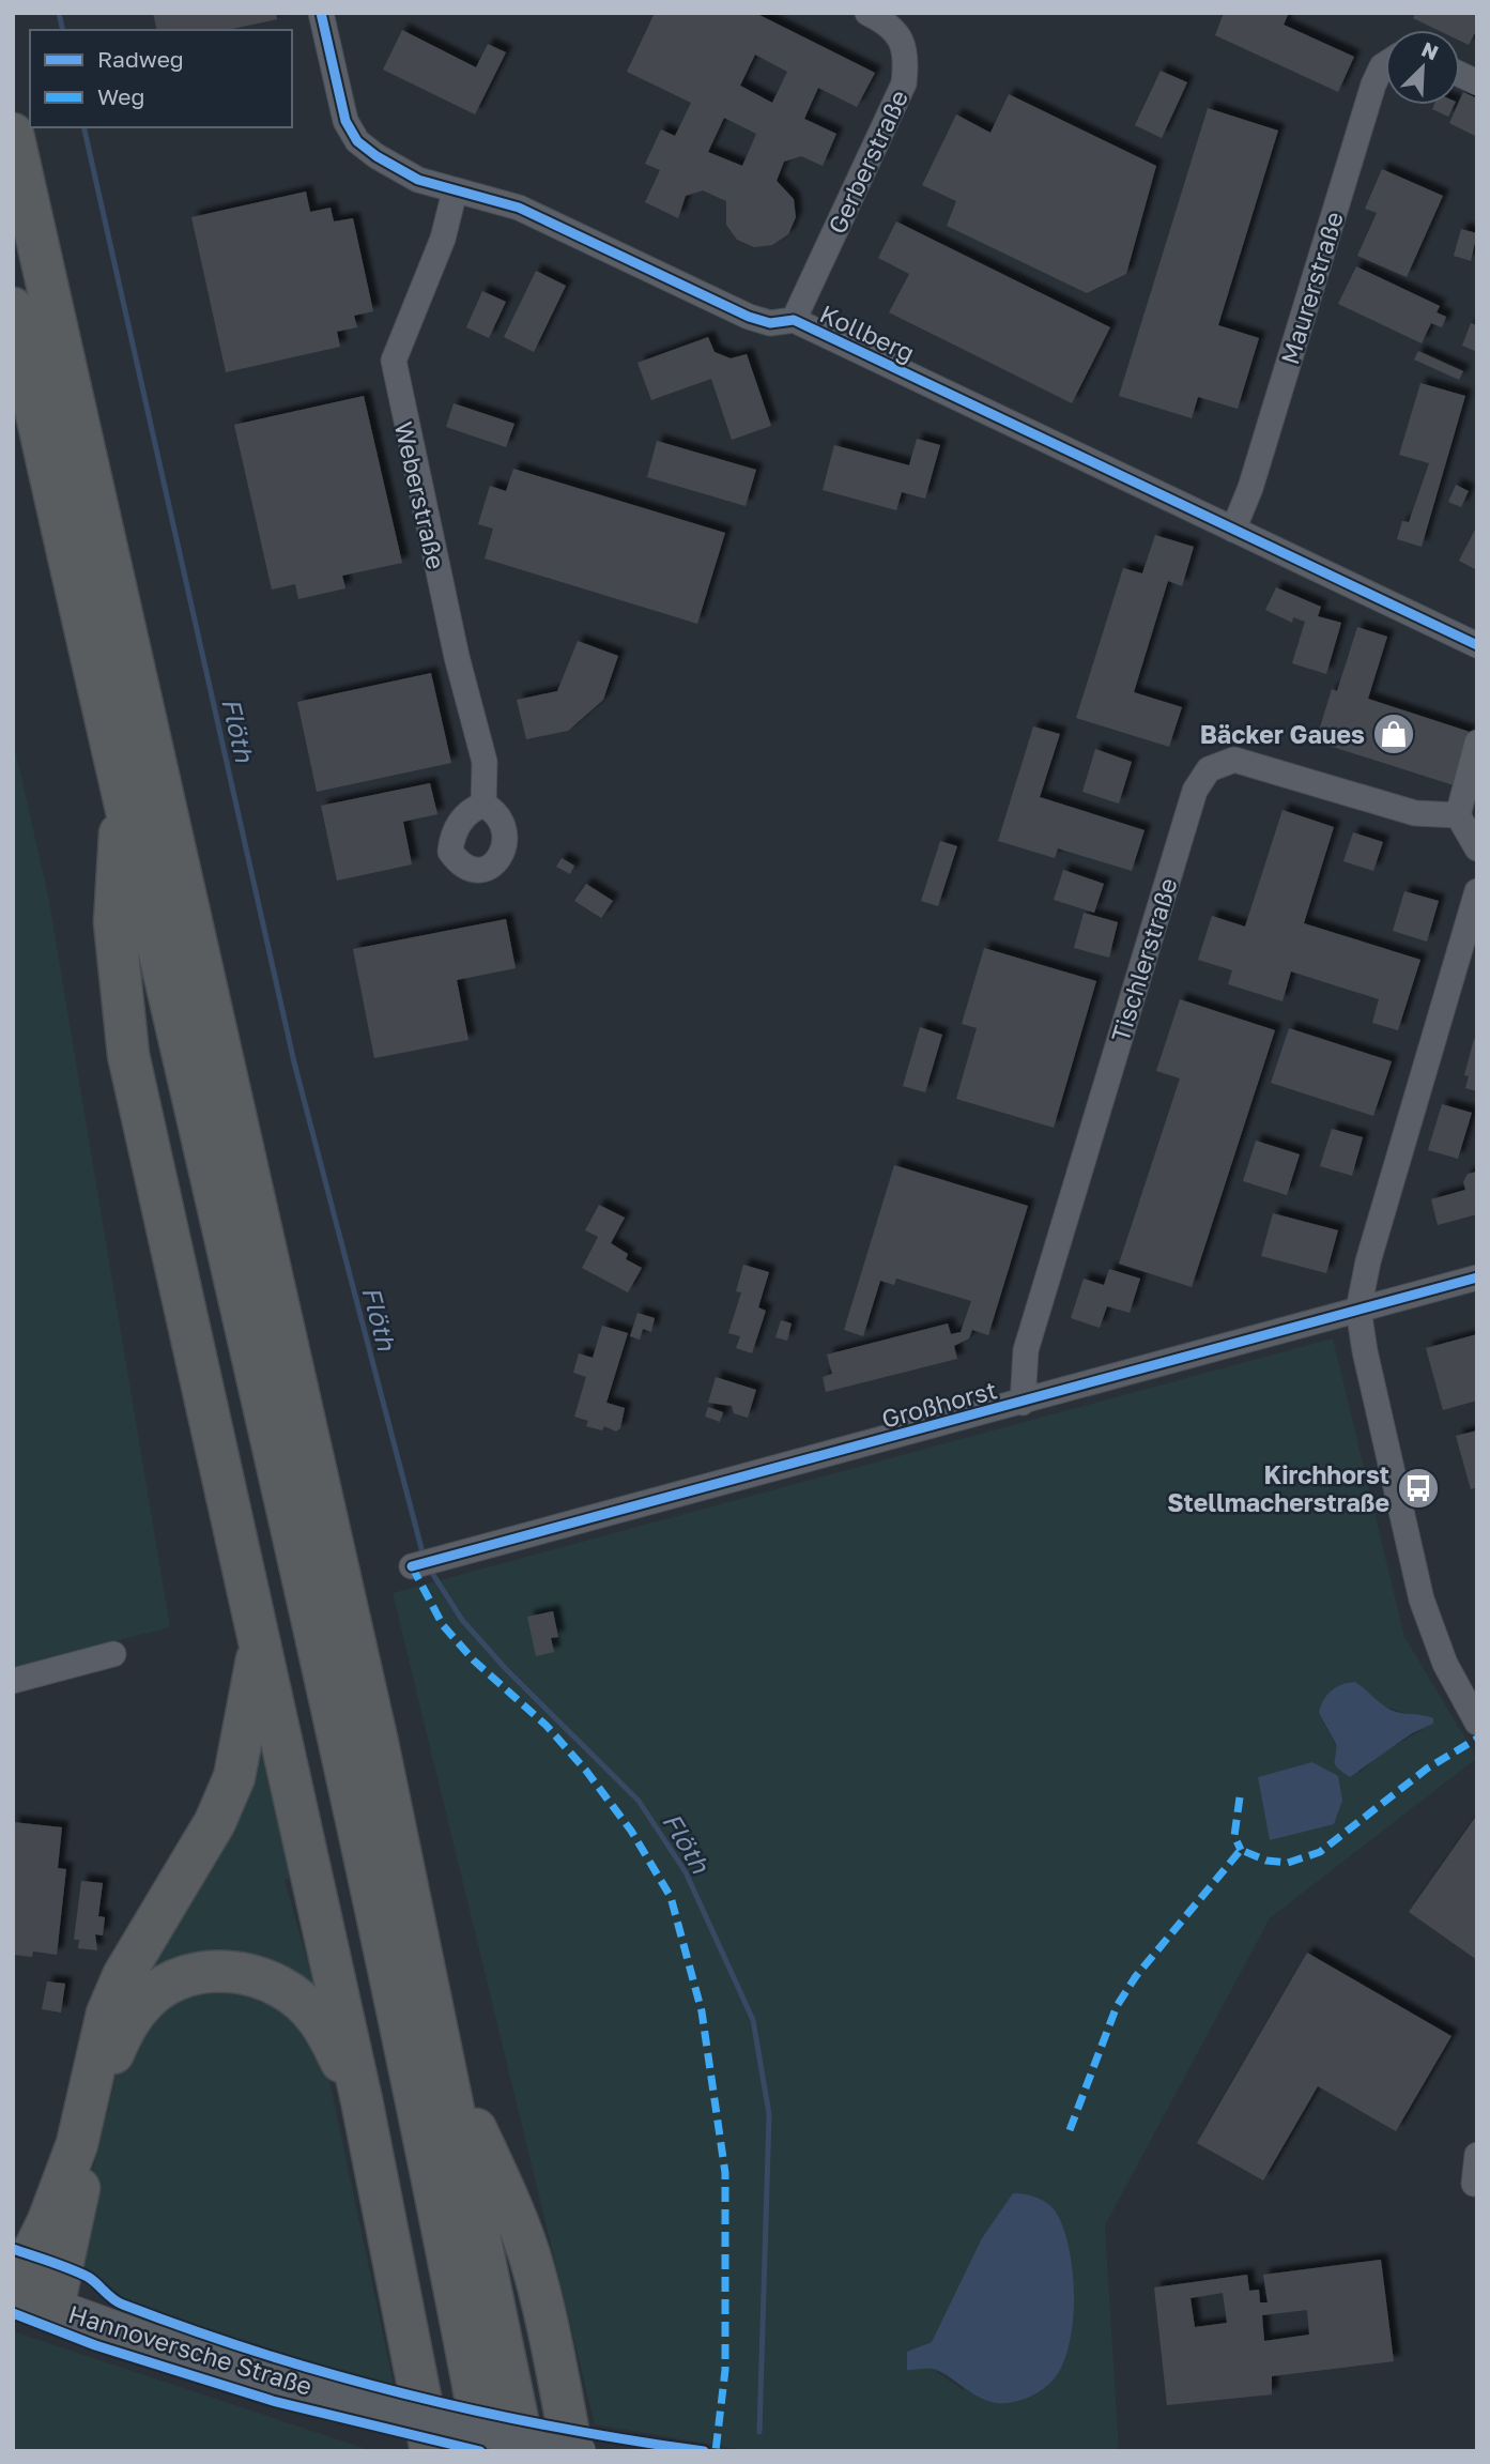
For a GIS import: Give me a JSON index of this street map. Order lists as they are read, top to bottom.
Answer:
{
  "streets": {
    "main road": ["Hannoversche Straße"],
    "street": [
      "Gerberstraße",
      "Maurerstraße",
      "Kollberg",
      "Weberstraße",
      "Tischlerstraße",
      "Großhorst"
    ]
  },
  "crossings": [
    ["Gerberstraße", "Kollberg"],
    ["Maurerstraße", "Kollberg"],
    ["Kollberg", "Weberstraße"],
    ["Tischlerstraße", "Großhorst"]
  ],
  "water": ["Flöth"],
  "places": {
    "shop": ["Bäcker Gaues"],
    "bus stop": ["Kirchhorst Stellmacherstraße"]
  },
  "legend": ["Radweg", "Weg"],
  "north": "top right"
}
